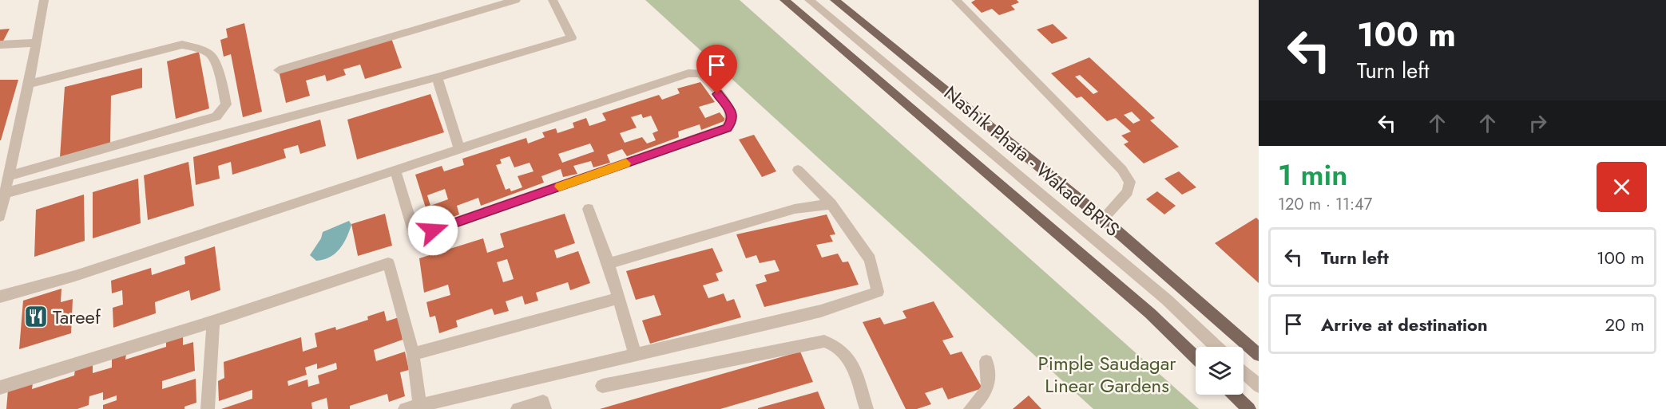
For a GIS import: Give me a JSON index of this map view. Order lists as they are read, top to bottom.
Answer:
{
  "streets": {
    "street": ["Nashik Phata - Wakad BRTS"]
  },
  "parks": ["Pimple Saudagar Linear Gardens"],
  "places": {
    "restaurant": ["Tareef"]
  },
  "page": {
    "turn": ["100 m", "Turn left"],
    "heading": ["1 min", "120 m · 11:47"],
    "list": [
      {
        "name": "Turn left",
        "value": "100 m"
      },
      {
        "name": "Arrive at destination",
        "value": "20 m"
      }
    ]
  }
}
